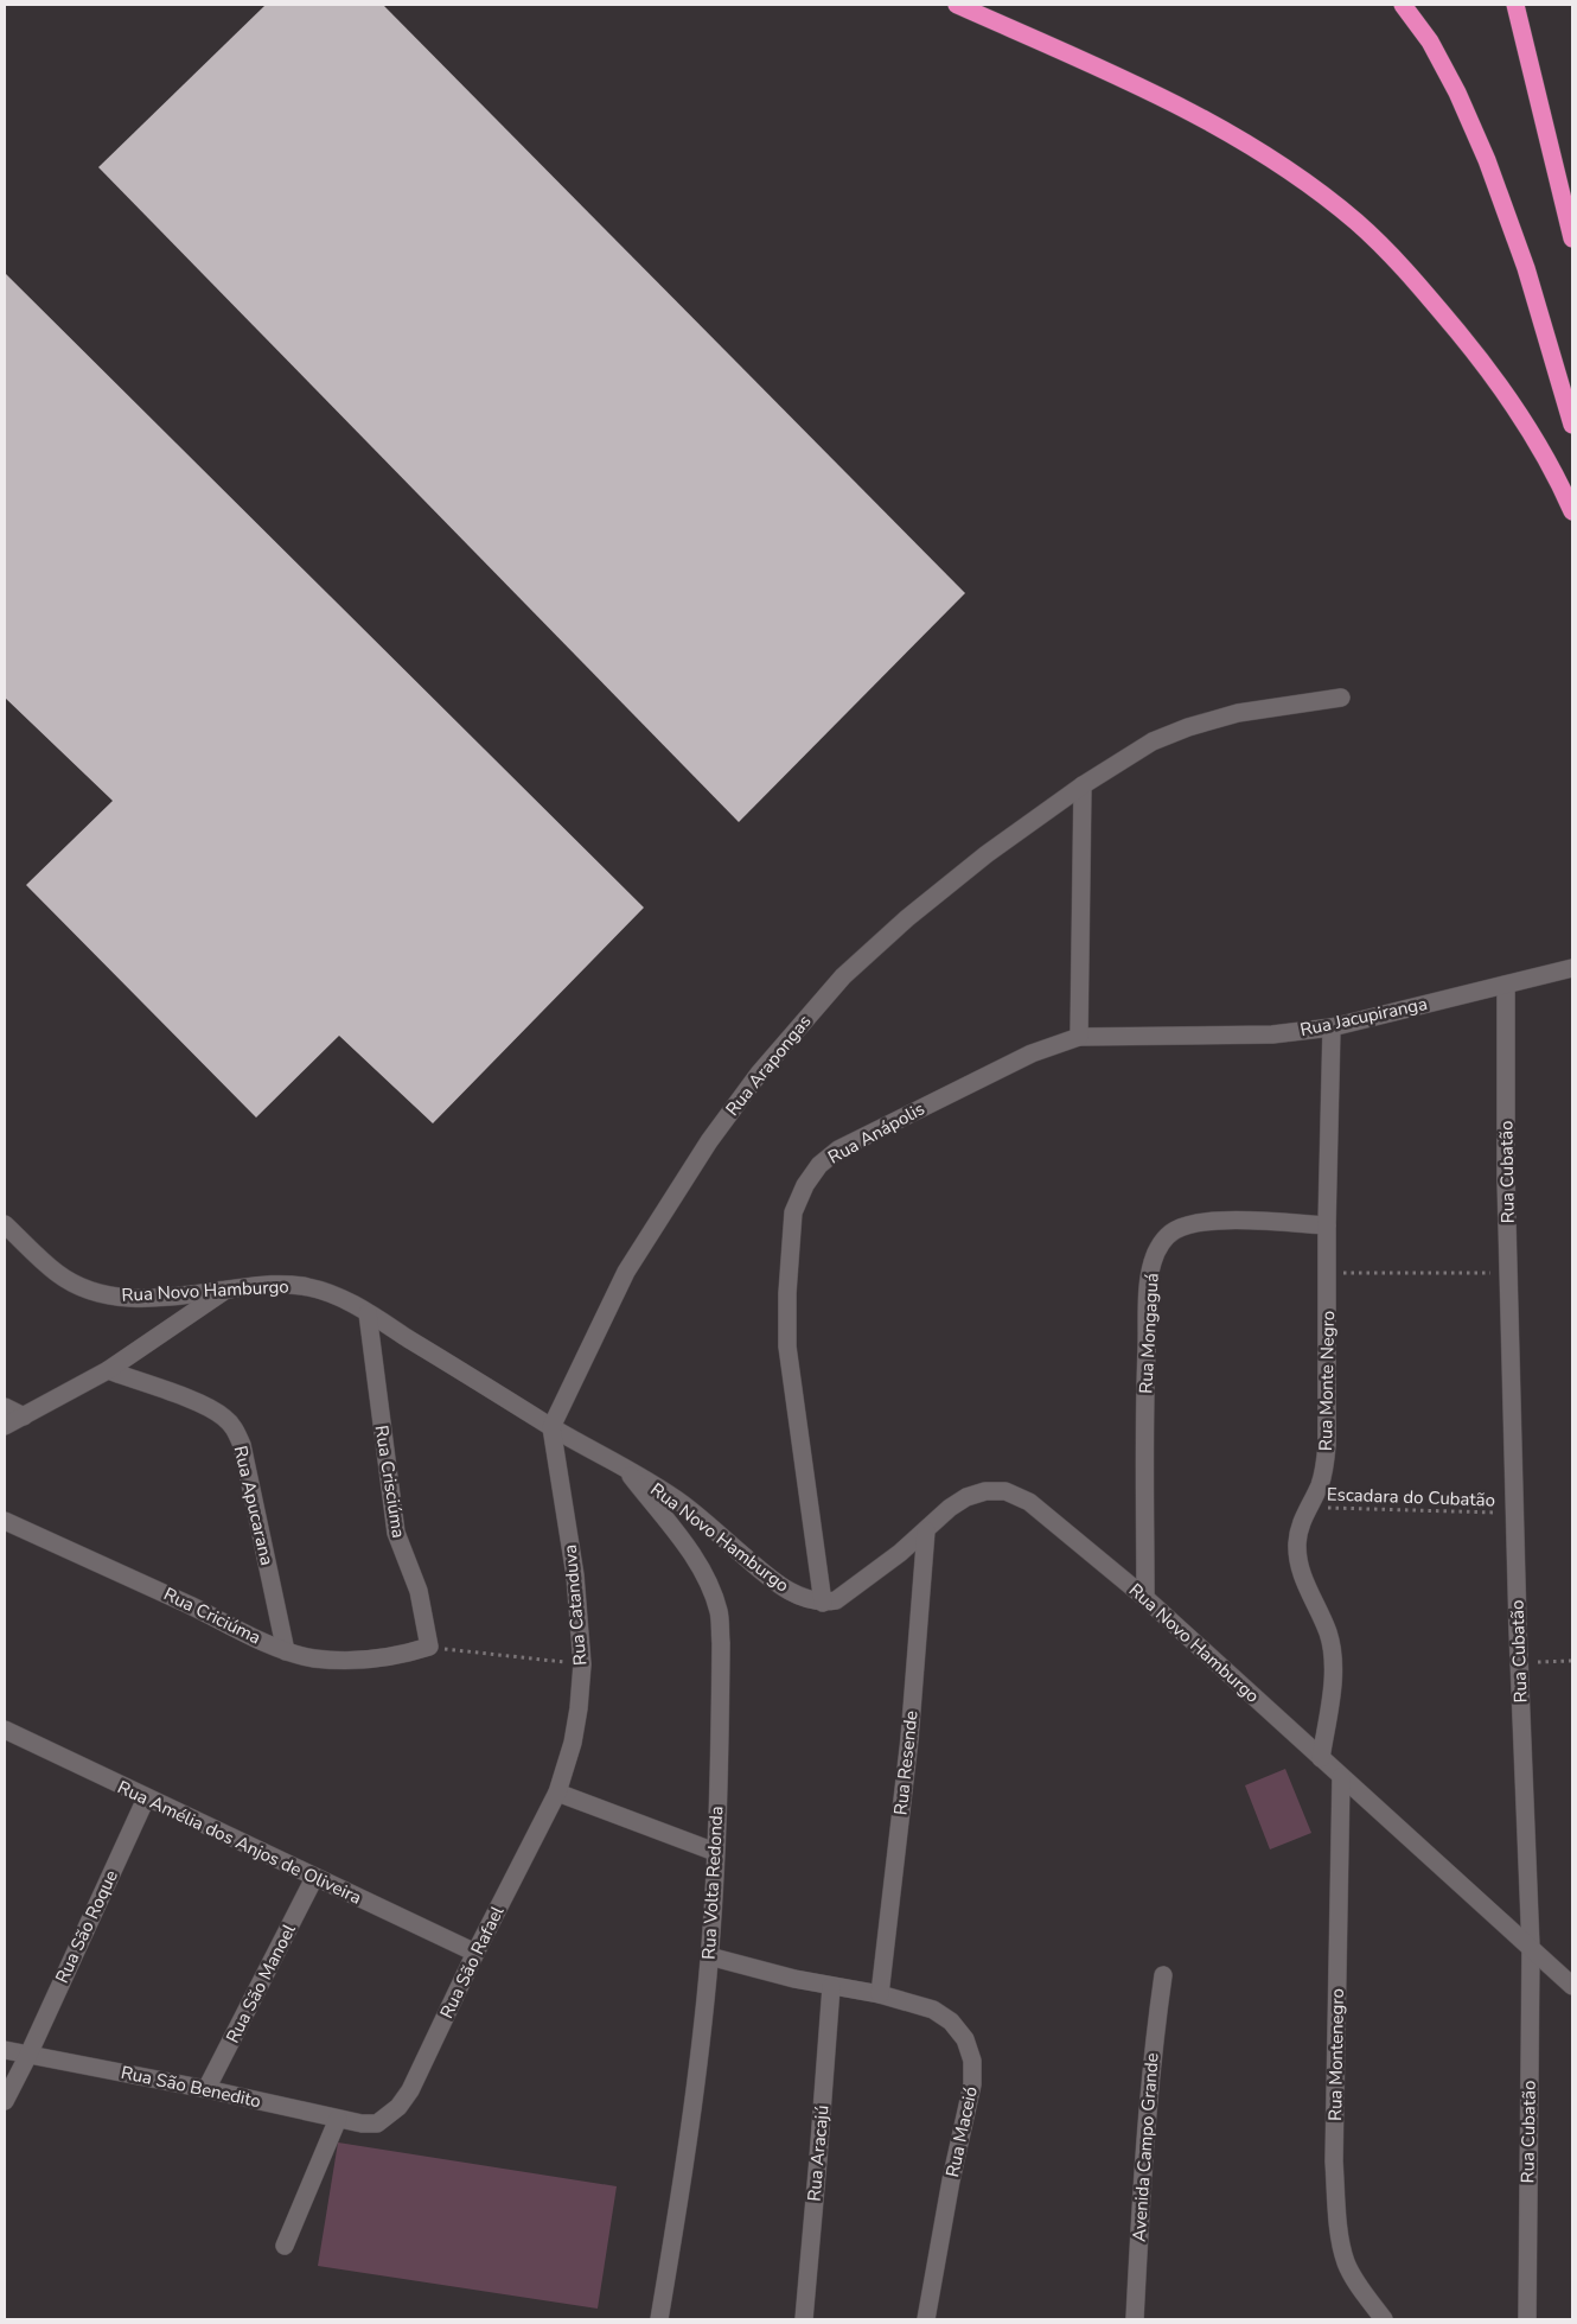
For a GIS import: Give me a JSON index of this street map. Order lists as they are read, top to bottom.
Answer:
{
  "streets": {
    "street": [
      "Rua Jacupiranga",
      "Rua Arapongas",
      "Rua Anápolis",
      "Rua Cubatão",
      "Rua Novo Hamburgo",
      "Rua Mongaguá",
      "Rua Monte Negro",
      "Rua Crisciúma",
      "Rua Apucarana",
      "Rua Catanduva",
      "Rua Criciúma",
      "Rua Resende",
      "Rua Amélia dos Anjos de Oliveira",
      "Rua Volta Redonda",
      "Rua São Roque",
      "Rua São Rafael",
      "Rua São Manoel",
      "Rua Montenegro",
      "Rua São Benedito",
      "Rua Maceió",
      "Avenida Campo Grande",
      "Rua Aracajú"
    ],
    "path": ["Escadara do Cubatão"]
  },
  "crossings": [
    ["Rua Jacupiranga", "Rua Anápolis"],
    ["Rua Jacupiranga", "Rua Cubatão"],
    ["Rua Jacupiranga", "Rua Monte Negro"],
    ["Rua Arapongas", "Rua Novo Hamburgo"],
    ["Rua Arapongas", "Rua Catanduva"],
    ["Rua Anápolis", "Rua Novo Hamburgo"],
    ["Rua Cubatão", "Rua Novo Hamburgo"],
    ["Rua Cubatão", "Escadara do Cubatão"],
    ["Rua Novo Hamburgo", "Rua Mongaguá"],
    ["Rua Novo Hamburgo", "Rua Monte Negro"],
    ["Rua Novo Hamburgo", "Rua Crisciúma"],
    ["Rua Novo Hamburgo", "Rua Catanduva"],
    ["Rua Novo Hamburgo", "Rua Resende"],
    ["Rua Novo Hamburgo", "Rua Volta Redonda"],
    ["Rua Novo Hamburgo", "Rua Montenegro"],
    ["Rua Mongaguá", "Rua Monte Negro"],
    ["Rua Monte Negro", "Escadara do Cubatão"],
    ["Rua Crisciúma", "Rua Criciúma"],
    ["Rua Apucarana", "Rua Criciúma"],
    ["Rua Catanduva", "Rua São Rafael"],
    ["Rua Resende", "Rua Maceió"],
    ["Rua Amélia dos Anjos de Oliveira", "Rua São Roque"],
    ["Rua Amélia dos Anjos de Oliveira", "Rua São Rafael"],
    ["Rua Amélia dos Anjos de Oliveira", "Rua São Manoel"],
    ["Rua Volta Redonda", "Rua Maceió"],
    ["Rua São Roque", "Rua São Benedito"],
    ["Rua São Rafael", "Rua São Benedito"],
    ["Rua São Manoel", "Rua São Benedito"],
    ["Rua Maceió", "Rua Aracajú"]
  ]
}
